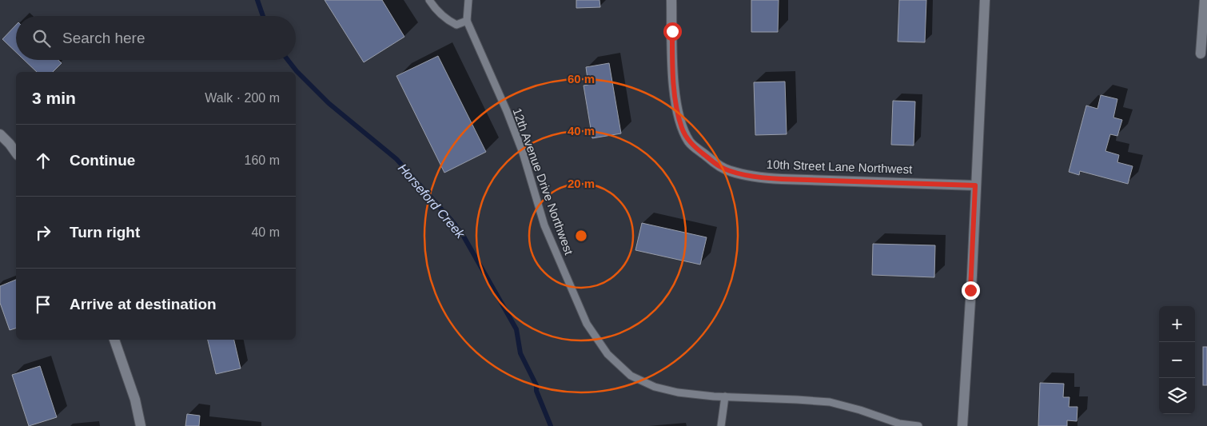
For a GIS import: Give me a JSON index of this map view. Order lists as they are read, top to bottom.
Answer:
{
  "streets": {
    "street": ["10th Street Lane Northwest"],
    "lane": ["12th Avenue Drive Northwest"]
  },
  "water": ["Horseford Creek"],
  "page": {
    "search": "Search here",
    "heading": ["3 min", "Walk · 200 m"],
    "list": [
      ["Continue", "160 m"],
      ["Turn right", "40 m"],
      "Arrive at destination"
    ],
    "map_buttons": ["+", "−"]
  },
  "rings": ["60 m", "40 m", "20 m"]
}
